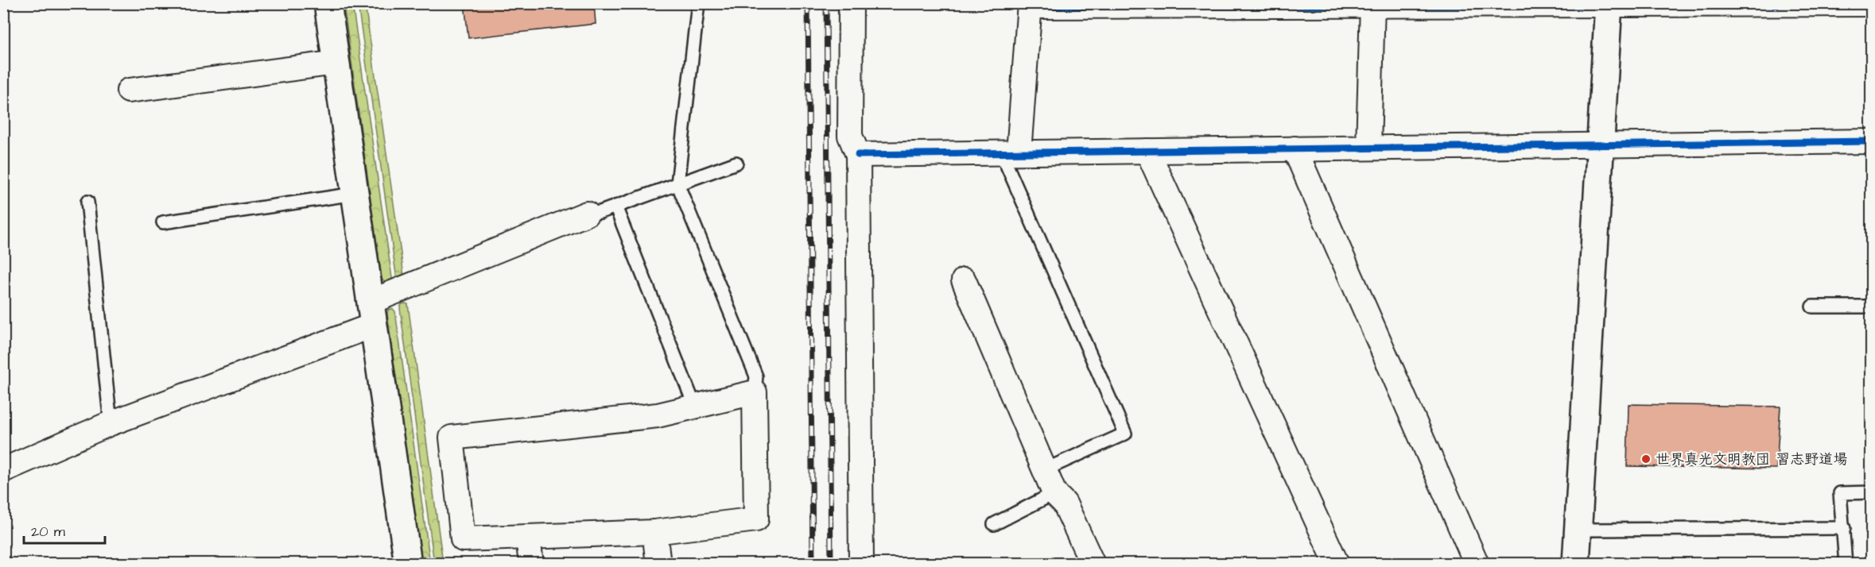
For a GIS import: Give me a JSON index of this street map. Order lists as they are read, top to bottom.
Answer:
{
  "places": ["世界真光文明教団 習志野道場"],
  "scale_bar": "20 m"
}
